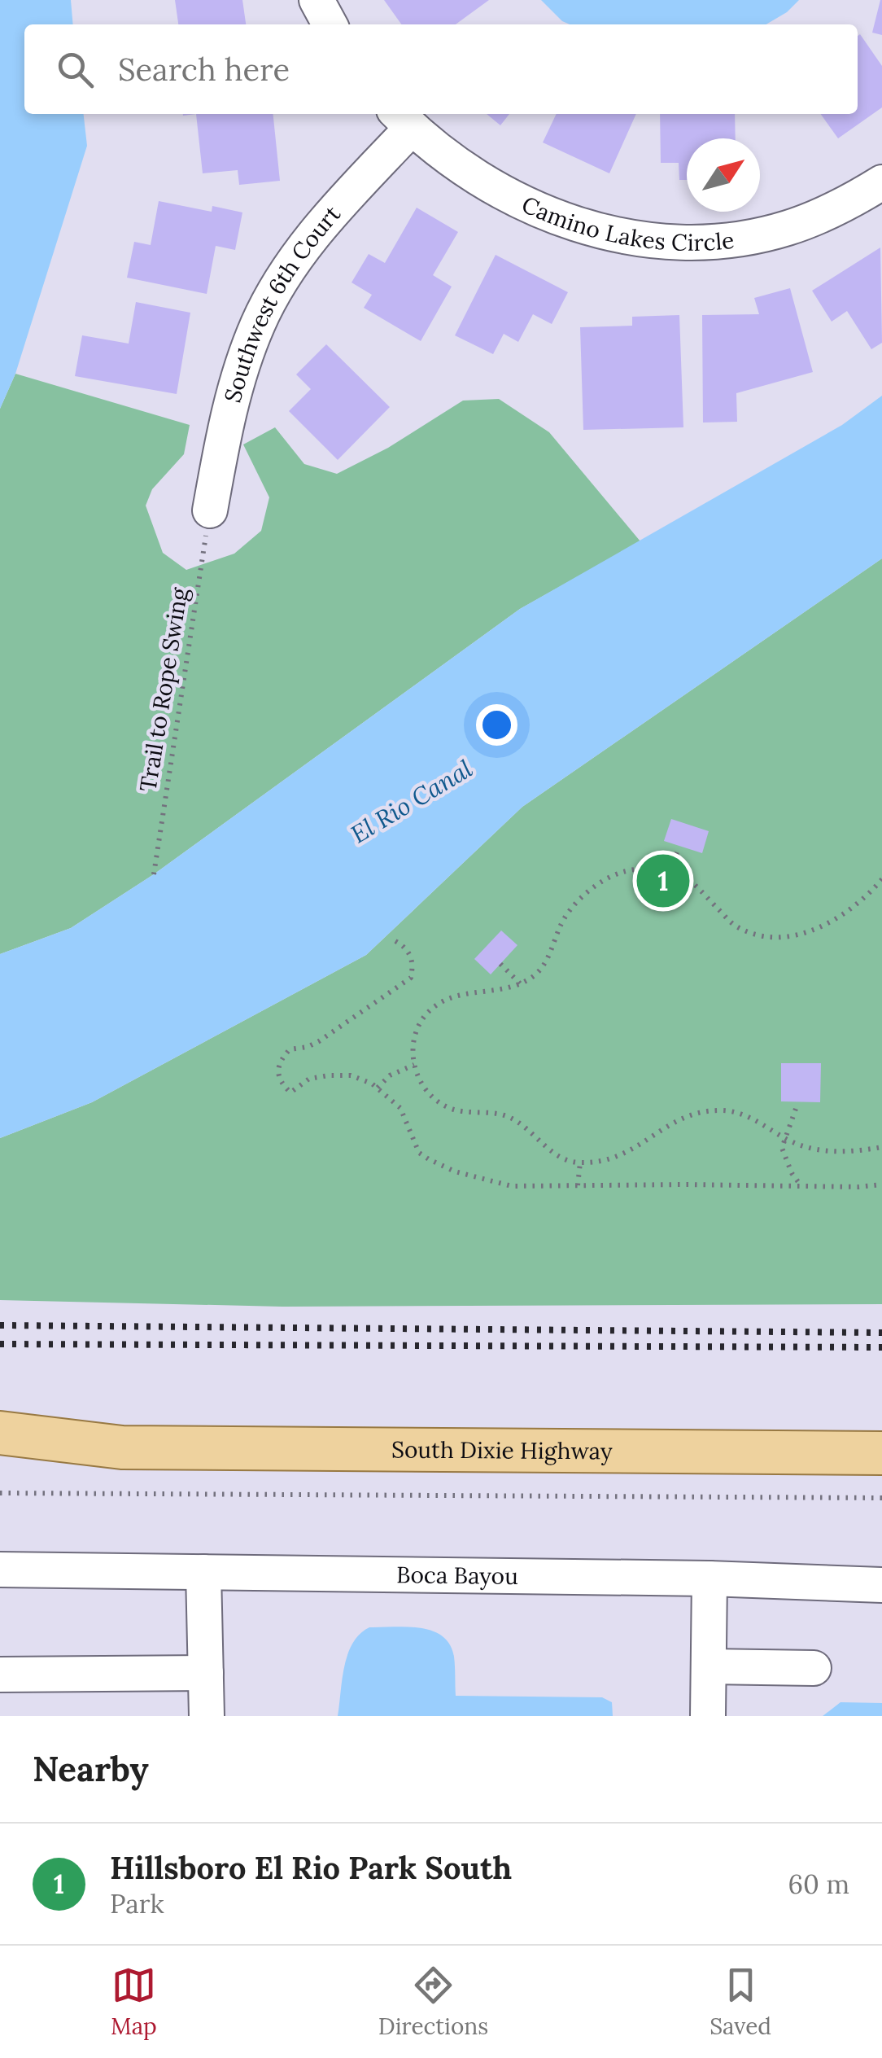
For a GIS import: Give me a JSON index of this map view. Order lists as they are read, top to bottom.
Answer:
{
  "streets": {
    "main road": ["South Dixie Highway"],
    "street": ["Camino Lakes Circle", "Southwest 6th Court", "Boca Bayou"],
    "path": ["Trail to Rope Swing"]
  },
  "crossings": [
    ["Camino Lakes Circle", "Southwest 6th Court"],
    ["Southwest 6th Court", "Trail to Rope Swing"]
  ],
  "water": ["El Rio Canal"],
  "north": "top right",
  "page": {
    "search": "Search here",
    "pins": "1",
    "heading": "Nearby",
    "list": [
      {
        "mark": "1",
        "name": "Hillsboro El Rio Park South",
        "note": "Park",
        "value": "60 m"
      }
    ],
    "nav": ["Map", "Directions", "Saved"]
  }
}
